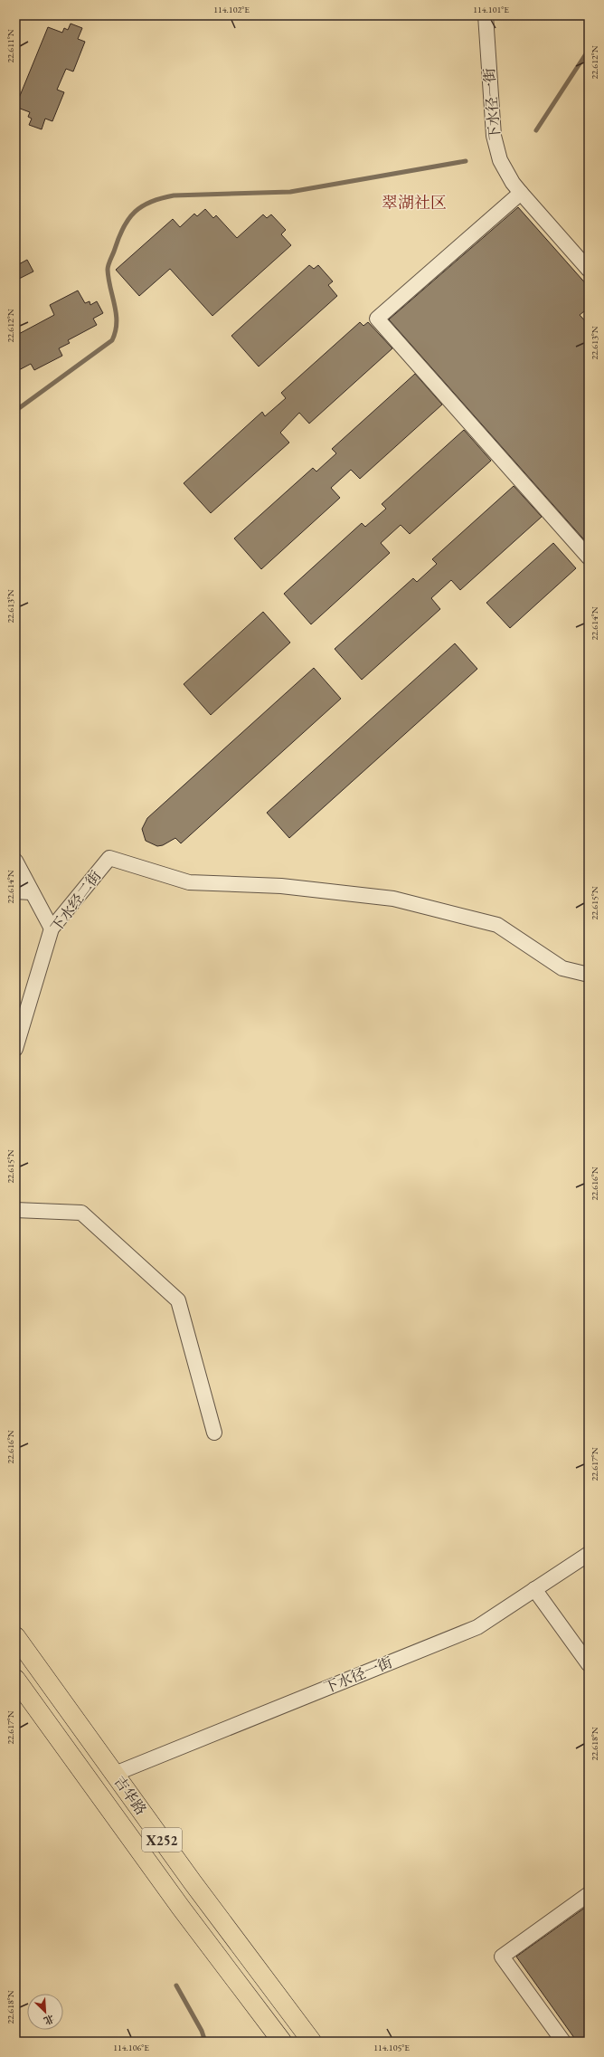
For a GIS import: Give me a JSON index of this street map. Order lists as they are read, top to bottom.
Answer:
{
  "streets": {
    "main road": ["吉华路", "X252"],
    "street": ["下水径一街", "下水经二街"]
  },
  "crossings": [
    ["下水径一街", "吉华路"]
  ],
  "districts": ["翠湖社区"],
  "north": "bottom right",
  "coordinates": [
    "114.102°E",
    "114.101°E",
    "22.611°N",
    "22.612°N",
    "22.613°N",
    "22.614°N",
    "22.615°N",
    "22.616°N",
    "22.617°N",
    "22.618°N",
    "114.106°E",
    "114.105°E"
  ]
}
